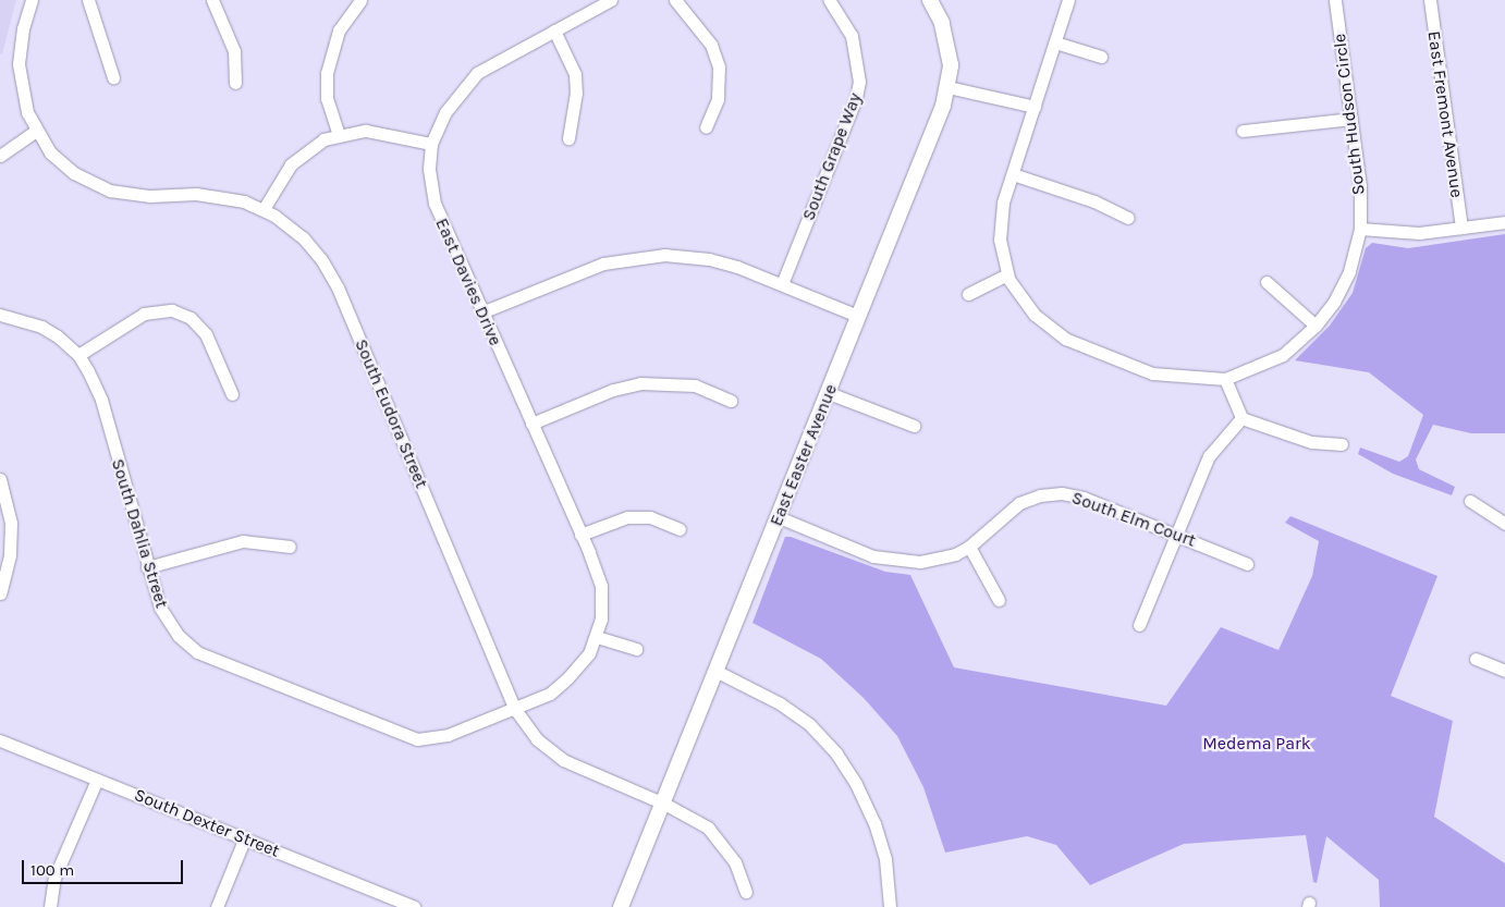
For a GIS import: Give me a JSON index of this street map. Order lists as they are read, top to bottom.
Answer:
{
  "streets": {
    "street": [
      "South Hudson Circle",
      "East Fremont Avenue",
      "South Grape Way",
      "East Davies Drive",
      "South Eudora Street",
      "East Easter Avenue",
      "South Elm Court",
      "South Dahlia Street",
      "South Dexter Street"
    ]
  },
  "crossings": [
    ["East Davies Drive", "South Eudora Street"],
    ["East Davies Drive", "South Dahlia Street"],
    ["South Eudora Street", "East Easter Avenue"],
    ["South Eudora Street", "South Dahlia Street"],
    ["East Easter Avenue", "South Elm Court"]
  ],
  "parks": ["Medema Park"],
  "scale_bar": "100 m"
}
